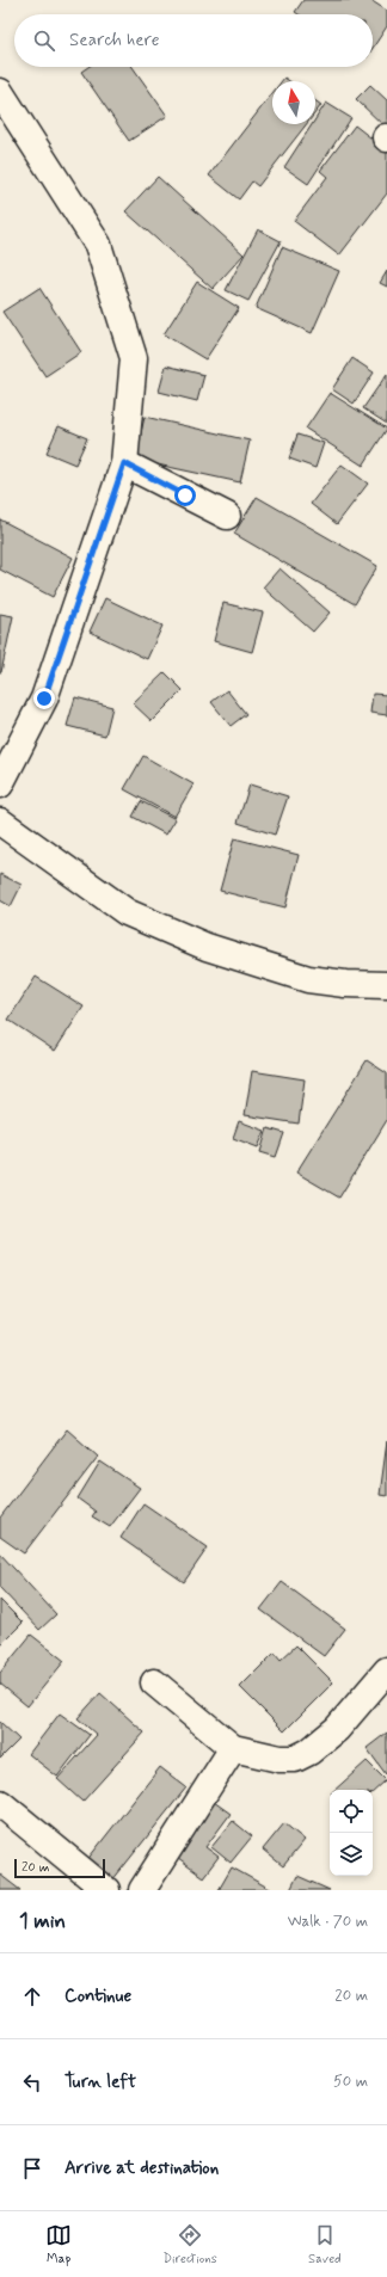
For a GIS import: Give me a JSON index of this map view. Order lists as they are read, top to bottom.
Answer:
{
  "scale_bar": "20 m",
  "north": "top",
  "page": {
    "search": "Search here",
    "scale": "20 m",
    "heading": ["1 min", "Walk · 70 m"],
    "list": [
      ["Continue", "20 m"],
      ["Turn left", "50 m"],
      "Arrive at destination"
    ],
    "nav": ["Map", "Directions", "Saved"]
  }
}
